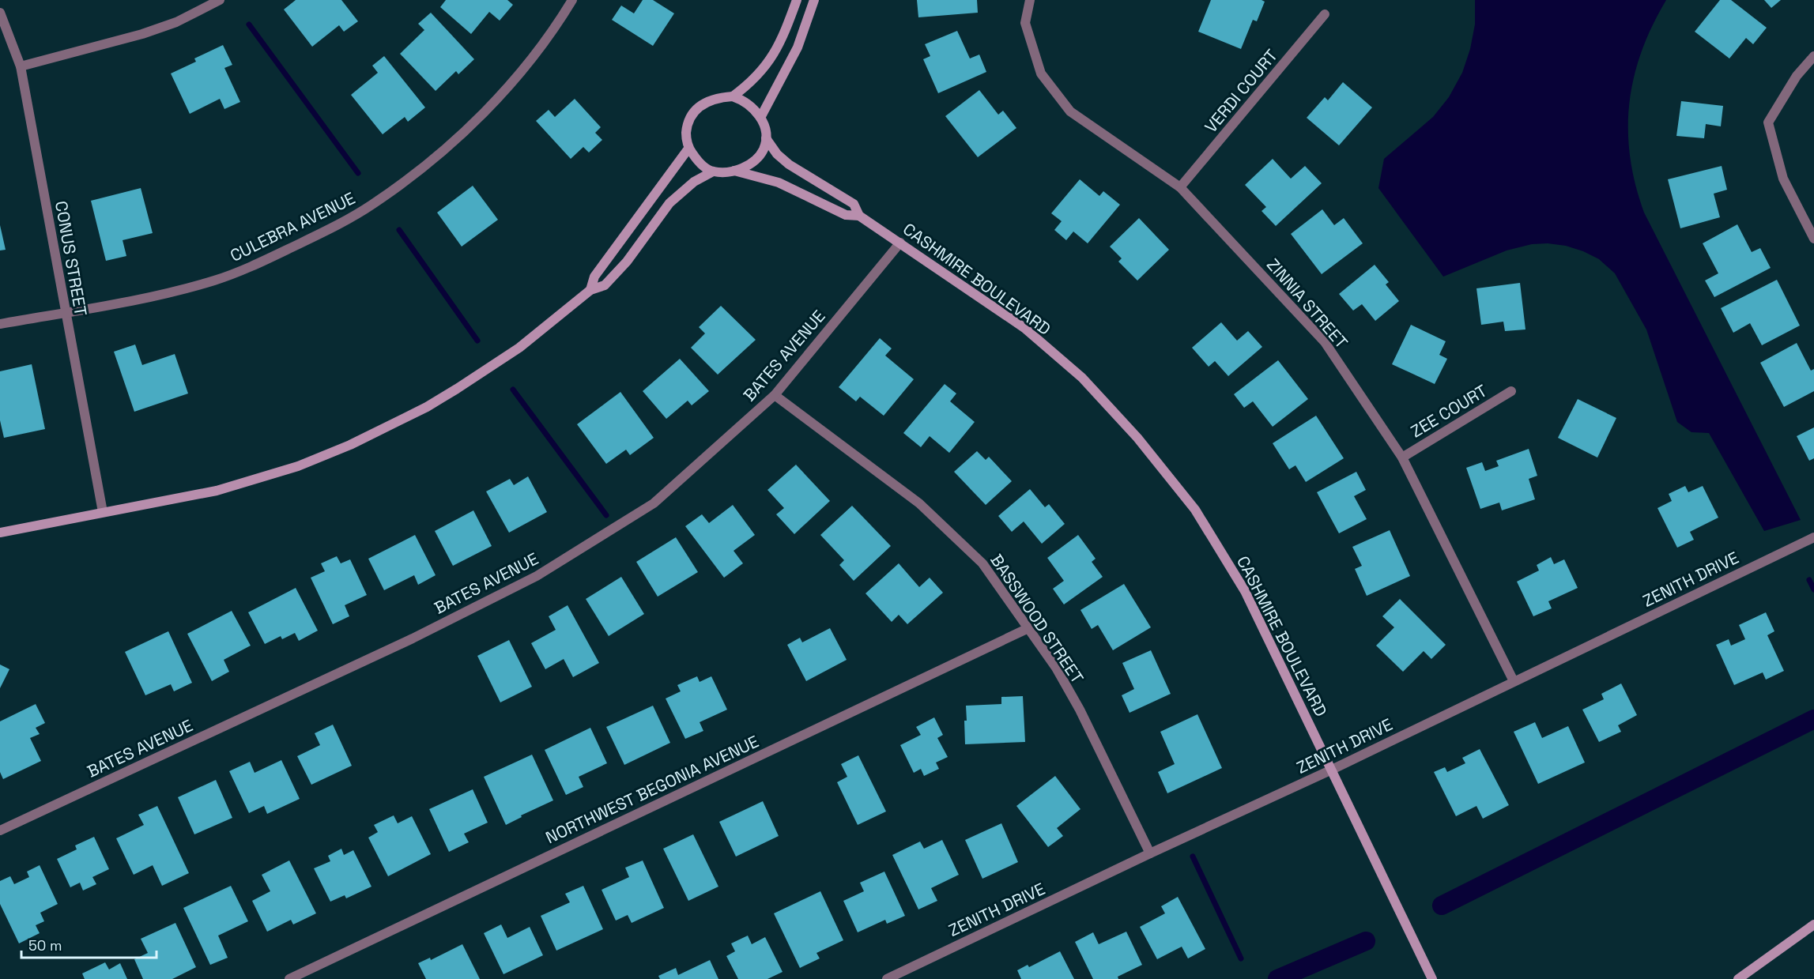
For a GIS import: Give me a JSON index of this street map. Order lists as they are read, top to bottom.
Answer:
{
  "streets": {
    "street": [
      "VERDI COURT",
      "CULEBRA AVENUE",
      "CONUS STREET",
      "CASHMIRE BOULEVARD",
      "ZINNIA STREET",
      "BATES AVENUE",
      "ZEE COURT",
      "ZENITH DRIVE",
      "BASSWOOD STREET",
      "NORTHWEST BEGONIA AVENUE"
    ]
  },
  "crossings": [
    ["VERDI COURT", "ZINNIA STREET"],
    ["CULEBRA AVENUE", "CONUS STREET"],
    ["CASHMIRE BOULEVARD", "BATES AVENUE"],
    ["CASHMIRE BOULEVARD", "ZENITH DRIVE"],
    ["ZINNIA STREET", "ZEE COURT"],
    ["ZINNIA STREET", "ZENITH DRIVE"],
    ["BATES AVENUE", "BASSWOOD STREET"],
    ["ZENITH DRIVE", "BASSWOOD STREET"],
    ["BASSWOOD STREET", "NORTHWEST BEGONIA AVENUE"]
  ],
  "scale_bar": "50 m"
}
